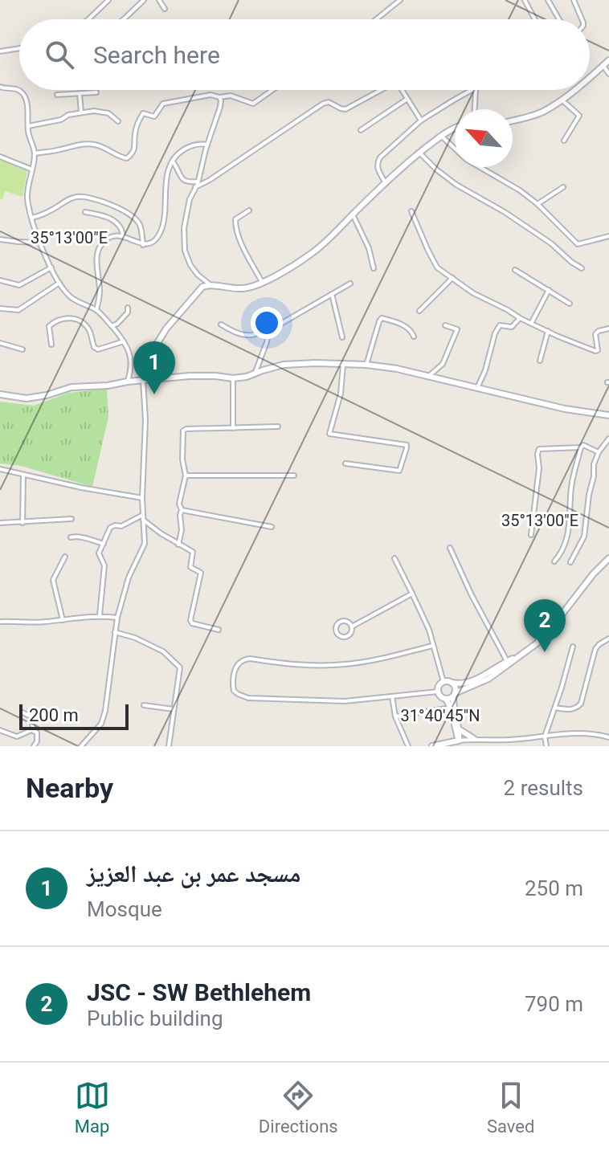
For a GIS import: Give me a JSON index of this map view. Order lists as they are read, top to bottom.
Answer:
{
  "scale_bar": "200 m",
  "north": "top left",
  "page": {
    "search": "Search here",
    "pins": ["1", "2"],
    "scale": "200 m",
    "heading": ["Nearby", "2 results"],
    "list": [
      {
        "mark": "1",
        "name": "مسجد عمر بن عبد العزيز",
        "note": "Mosque",
        "value": "250 m"
      },
      {
        "mark": "2",
        "name": "JSC - SW Bethlehem",
        "note": "Public building",
        "value": "790 m"
      }
    ],
    "nav": ["Map", "Directions", "Saved"]
  },
  "coordinates": ["35°13'00\"E", "31°40'45\"N"]
}
